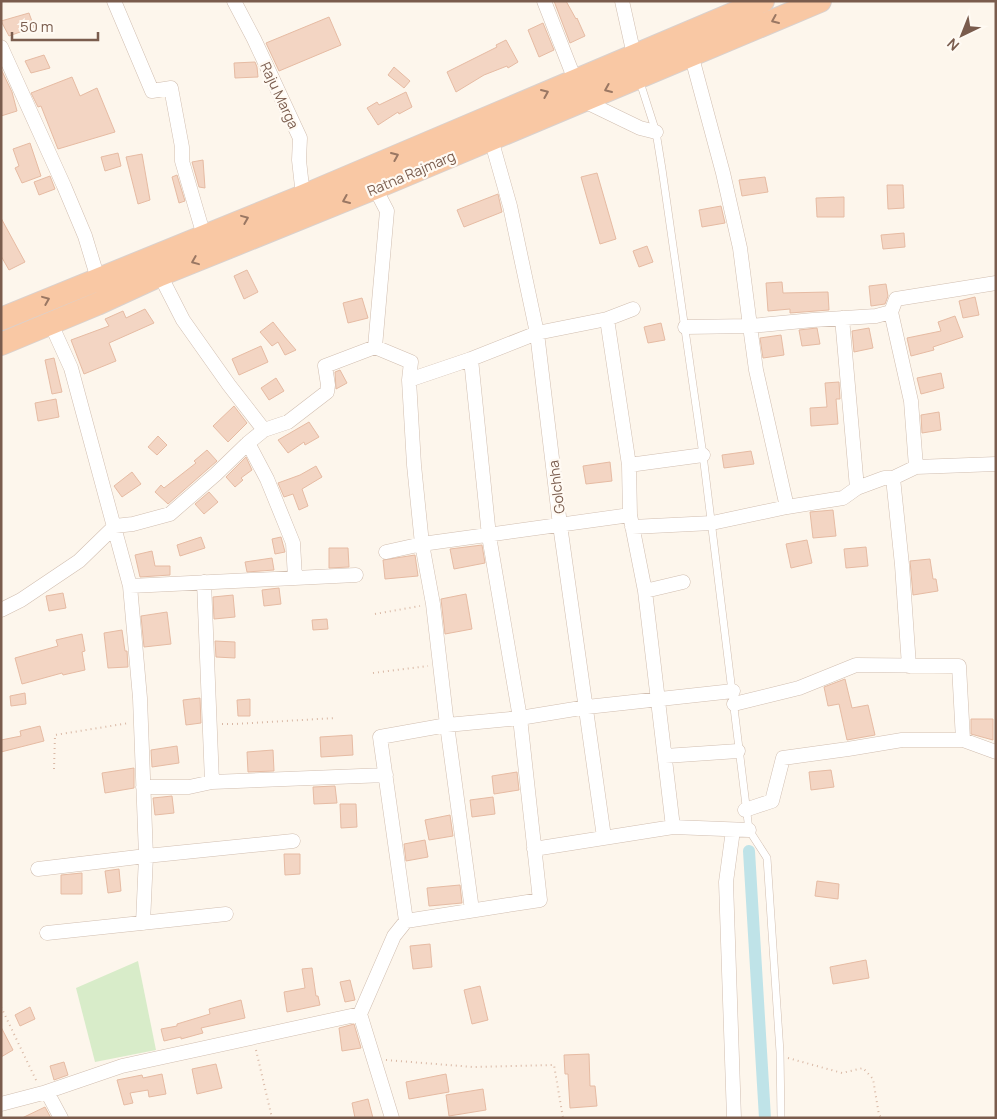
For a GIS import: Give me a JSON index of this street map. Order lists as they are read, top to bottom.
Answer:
{
  "streets": {
    "highway": ["Ratna Rajmarg"],
    "street": ["Raju Marga", "Golchha"]
  },
  "crossings": [
    ["Raju Marga", "Ratna Rajmarg"],
    ["Ratna Rajmarg", "Golchha"]
  ],
  "scale_bar": "50 m",
  "north": "bottom left"
}
